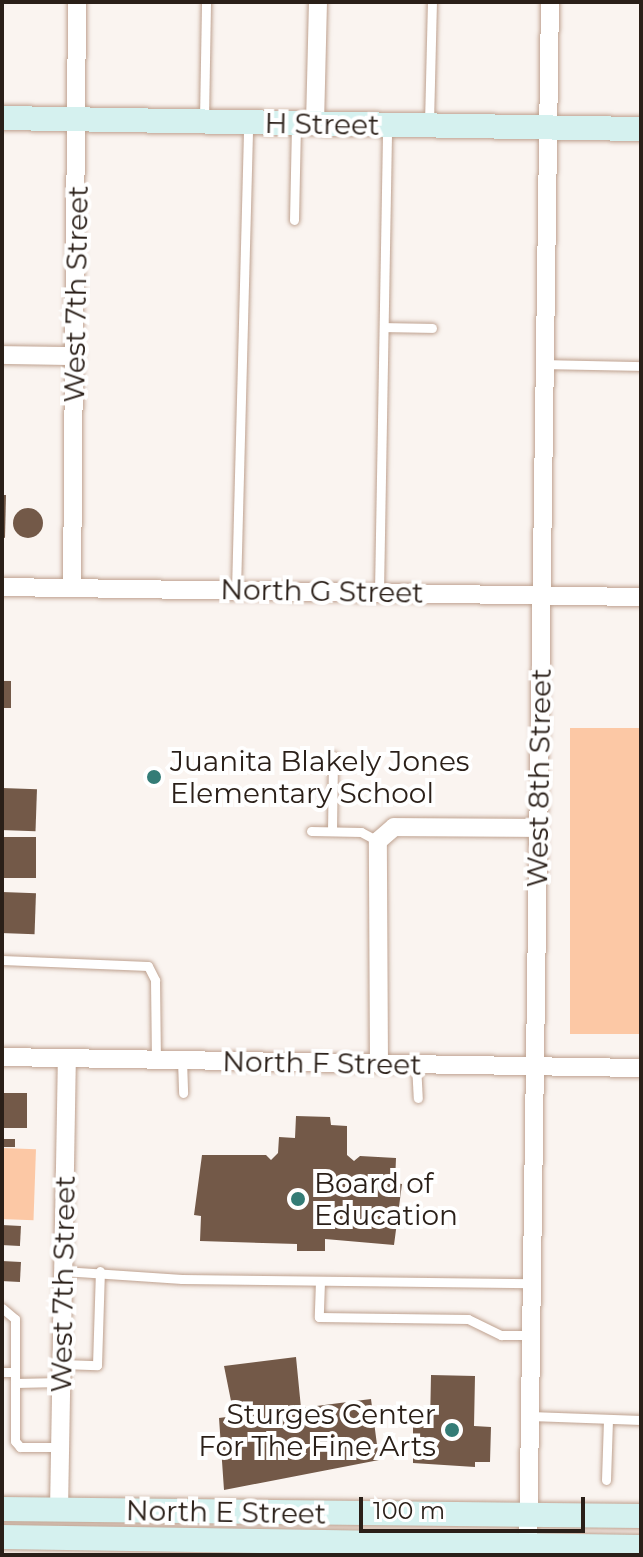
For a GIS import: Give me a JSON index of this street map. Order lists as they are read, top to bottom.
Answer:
{
  "streets": {
    "main road": ["H Street", "North E Street"],
    "street": [
      "West 7th Street",
      "North G Street",
      "West 8th Street",
      "North F Street"
    ]
  },
  "crossings": [
    ["H Street", "West 7th Street"],
    ["H Street", "West 8th Street"],
    ["West 7th Street", "North G Street"],
    ["West 7th Street", "North F Street"],
    ["West 7th Street", "North E Street"],
    ["North G Street", "West 8th Street"],
    ["West 8th Street", "North F Street"],
    ["West 8th Street", "North E Street"]
  ],
  "places": ["Juanita Blakely Jones Elementary School", "Board of Education", "Sturges Center For The Fine Arts"],
  "scale_bar": "100 m"
}
